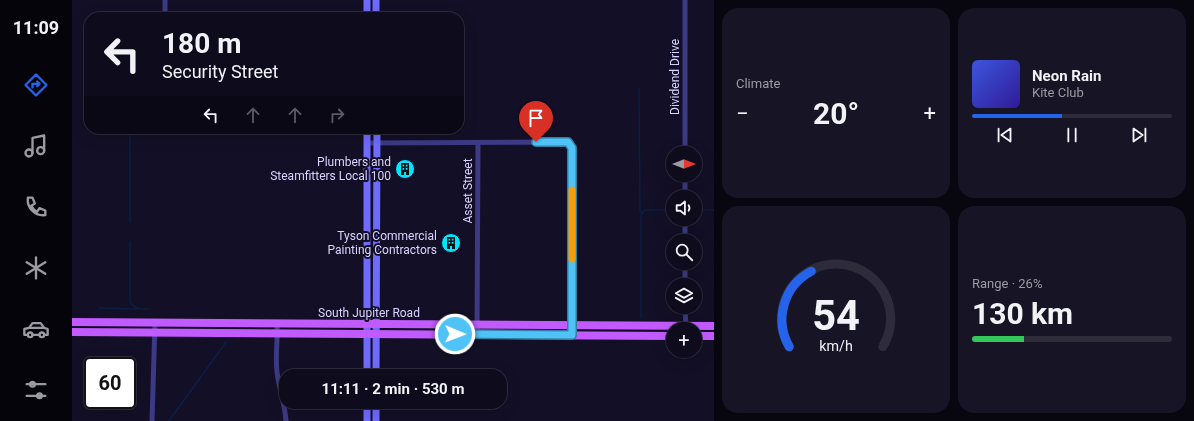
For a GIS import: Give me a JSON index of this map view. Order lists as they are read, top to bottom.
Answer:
{
  "streets": {
    "main road": ["South Jupiter Road"],
    "street": ["Dividend Drive", "Asset Street"]
  },
  "crossings": [
    ["Asset Street", "South Jupiter Road"]
  ],
  "places": {
    "building": ["Plumbers and Steamfitters Local 100", "Tyson Commercial Painting Contractors"]
  },
  "north": "right",
  "page": {
    "tabs": "11:09",
    "tile": [
      "Climate",
      ["Range · 26%", "130 km"]
    ],
    "turn": ["180 m", "Security Street"],
    "song": ["Neon Rain", "Kite Club"],
    "heat": ["−", "20°", "+"],
    "map_buttons": "+",
    "limit": "60",
    "trip": "11:11 · 2 min · 530 m",
    "gauge": ["54", "km/h"]
  }
}
